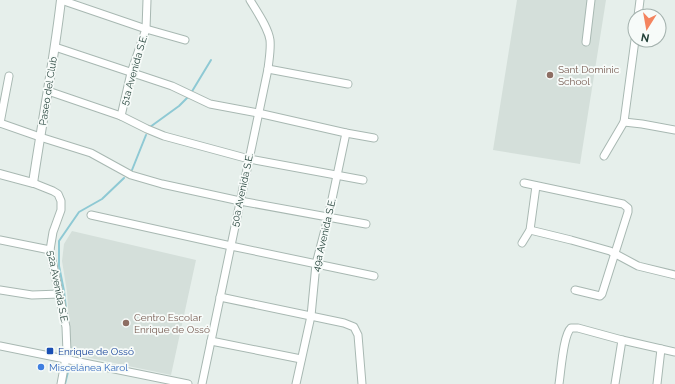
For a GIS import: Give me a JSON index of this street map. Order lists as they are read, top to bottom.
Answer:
{
  "streets": {
    "street": [
      "51a Avenida S.E.",
      "Paseo del Club",
      "50a Avenida S.E.",
      "49a Avenida S.E.",
      "52a Avenida S.E."
    ]
  },
  "crossings": [
    ["Paseo del Club", "52a Avenida S.E."]
  ],
  "places": {
    "other": ["Sant Dominic School", "Centro Escolar Enrique de Ossó", "Miscelánea Karol"],
    "transit": ["Enrique de Ossó"]
  },
  "north": "bottom"
}
